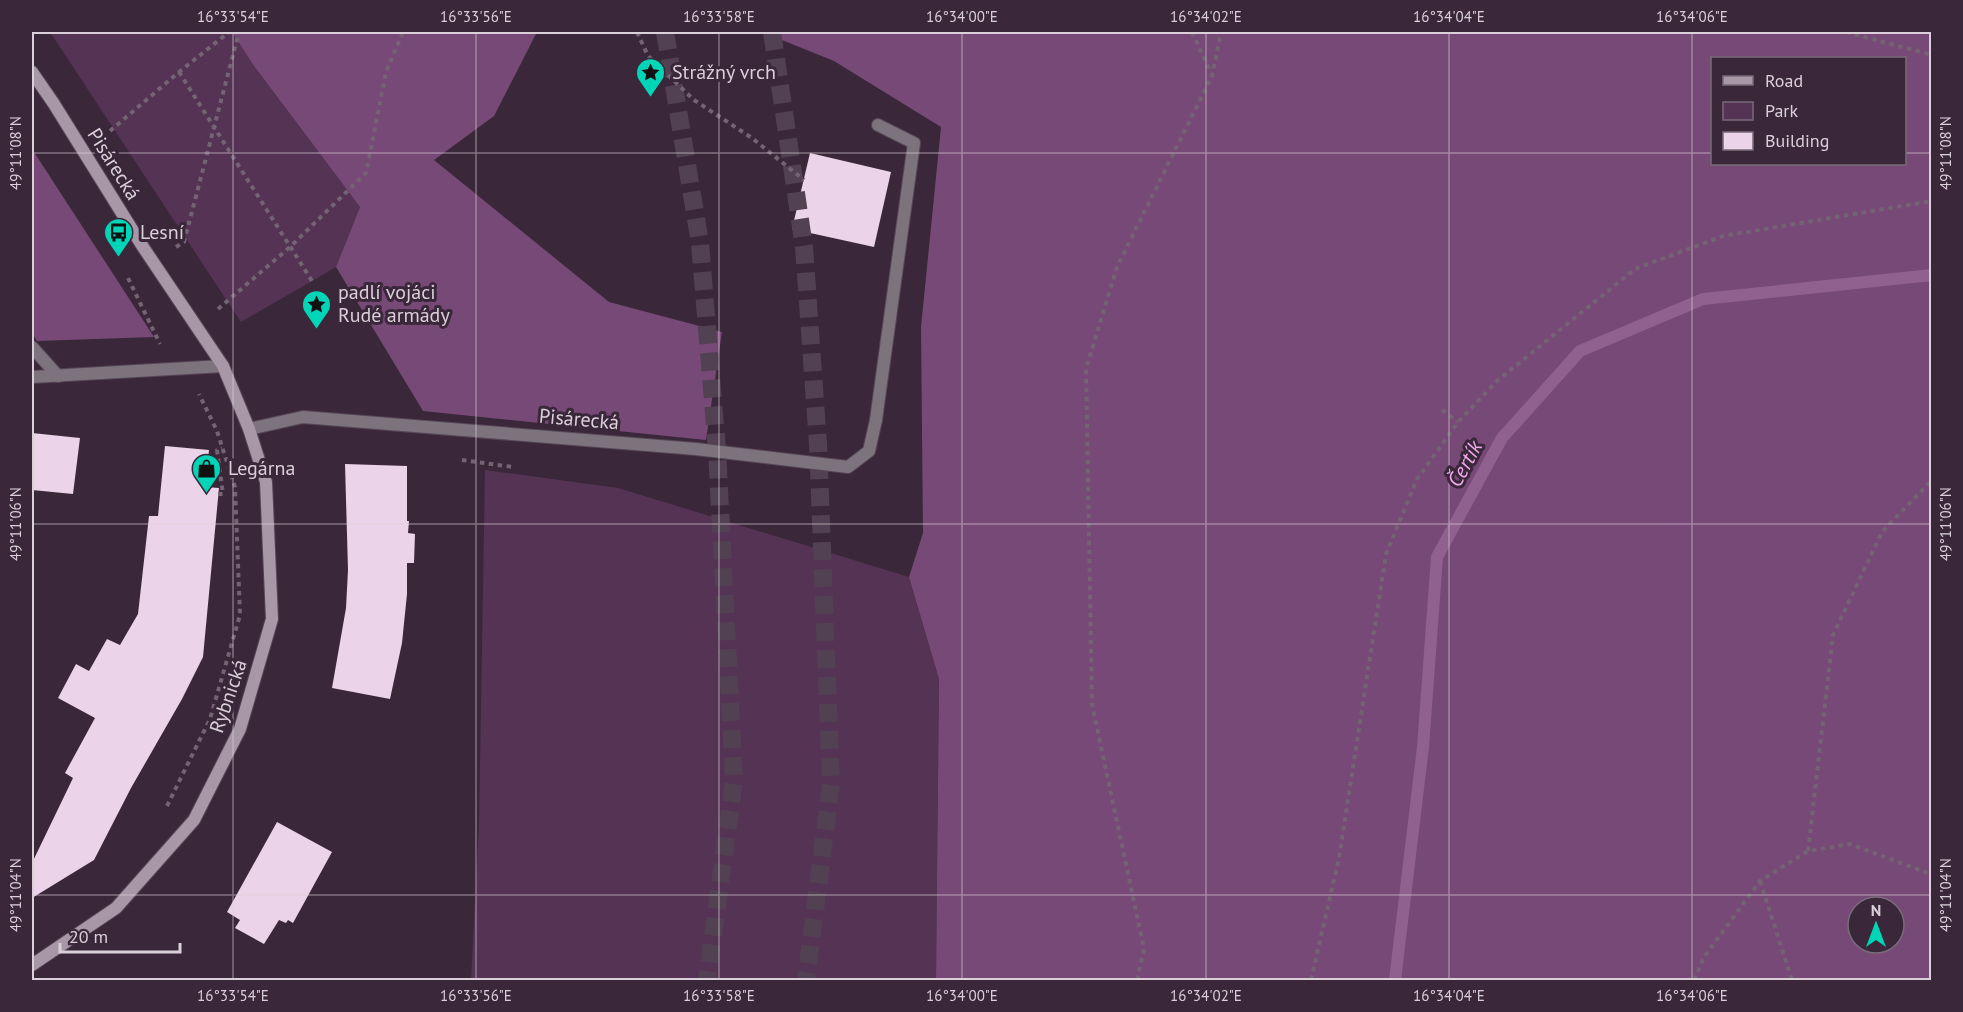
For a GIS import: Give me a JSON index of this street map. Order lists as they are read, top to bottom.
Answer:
{
  "streets": {
    "street": ["Pisárecká", "Rybnická"]
  },
  "crossings": [
    ["Pisárecká", "Rybnická"]
  ],
  "water": ["Čertík"],
  "places": {
    "place": ["Strážný vrch", "padlí vojáci Rudé armády"],
    "bus stop": ["Lesní"],
    "shop": ["Legárna"]
  },
  "legend": ["Road", "Park", "Building"],
  "scale_bar": "20 m",
  "north": "top",
  "coordinates": [
    "16°33'54\"E",
    "16°33'56\"E",
    "16°33'58\"E",
    "16°34'00\"E",
    "16°34'02\"E",
    "16°34'04\"E",
    "16°34'06\"E",
    "49°11'08\"N",
    "49°11'06\"N",
    "49°11'04\"N"
  ]
}
